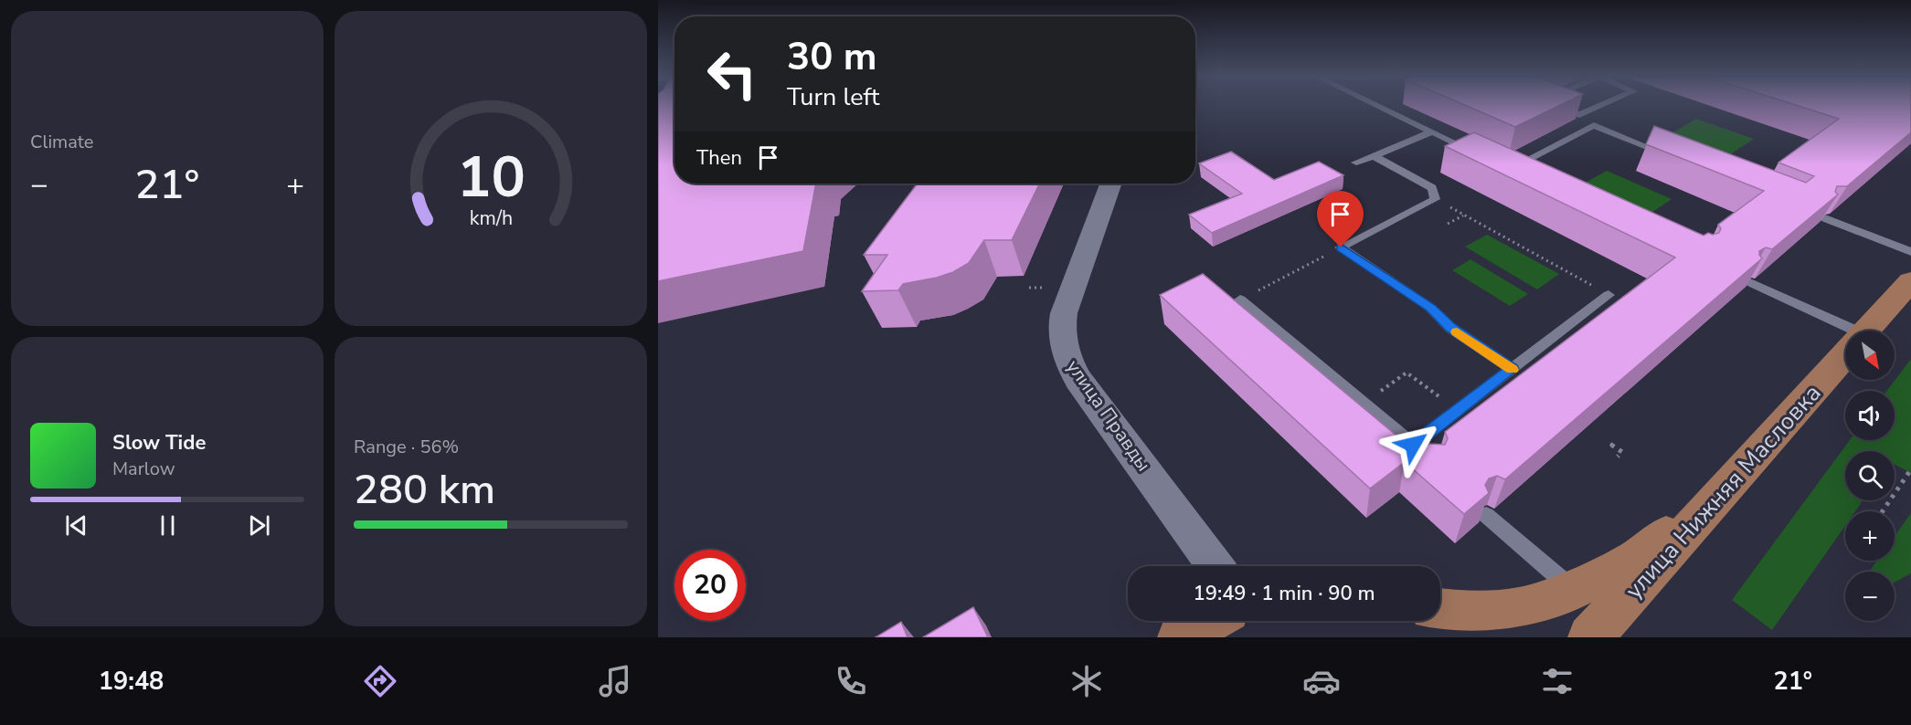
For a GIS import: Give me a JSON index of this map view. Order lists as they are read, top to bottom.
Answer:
{
  "streets": {
    "main road": ["улица Нижняя Масловка"],
    "street": ["улица Правды"]
  },
  "north": "bottom right",
  "page": {
    "tile": [
      "Climate",
      ["Range · 56%", "280 km"]
    ],
    "turn": ["30 m", "Turn left"],
    "then": "Then",
    "heat": ["−", "21°", "+"],
    "map_buttons": ["+", "−"],
    "song": ["Slow Tide", "Marlow"],
    "limit": "20",
    "trip": "19:49 · 1 min · 90 m",
    "tabs": ["19:48", "21°"],
    "gauge": ["10", "km/h"]
  }
}
